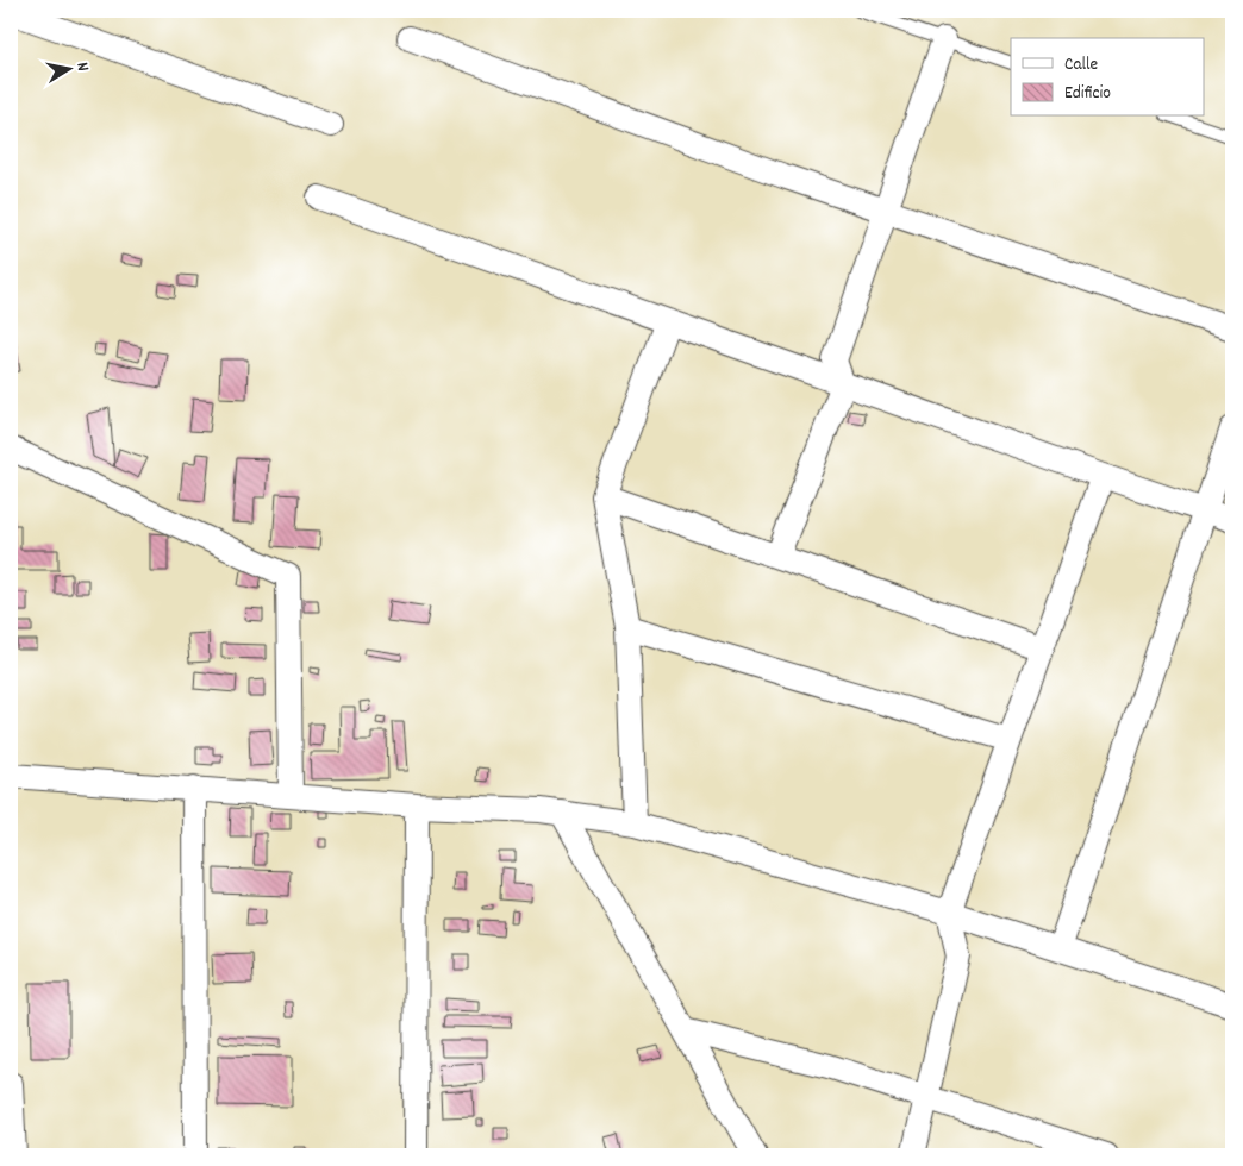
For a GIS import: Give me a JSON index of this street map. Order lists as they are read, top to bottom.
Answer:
{
  "legend": ["Calle", "Edificio"],
  "north": "right"
}
